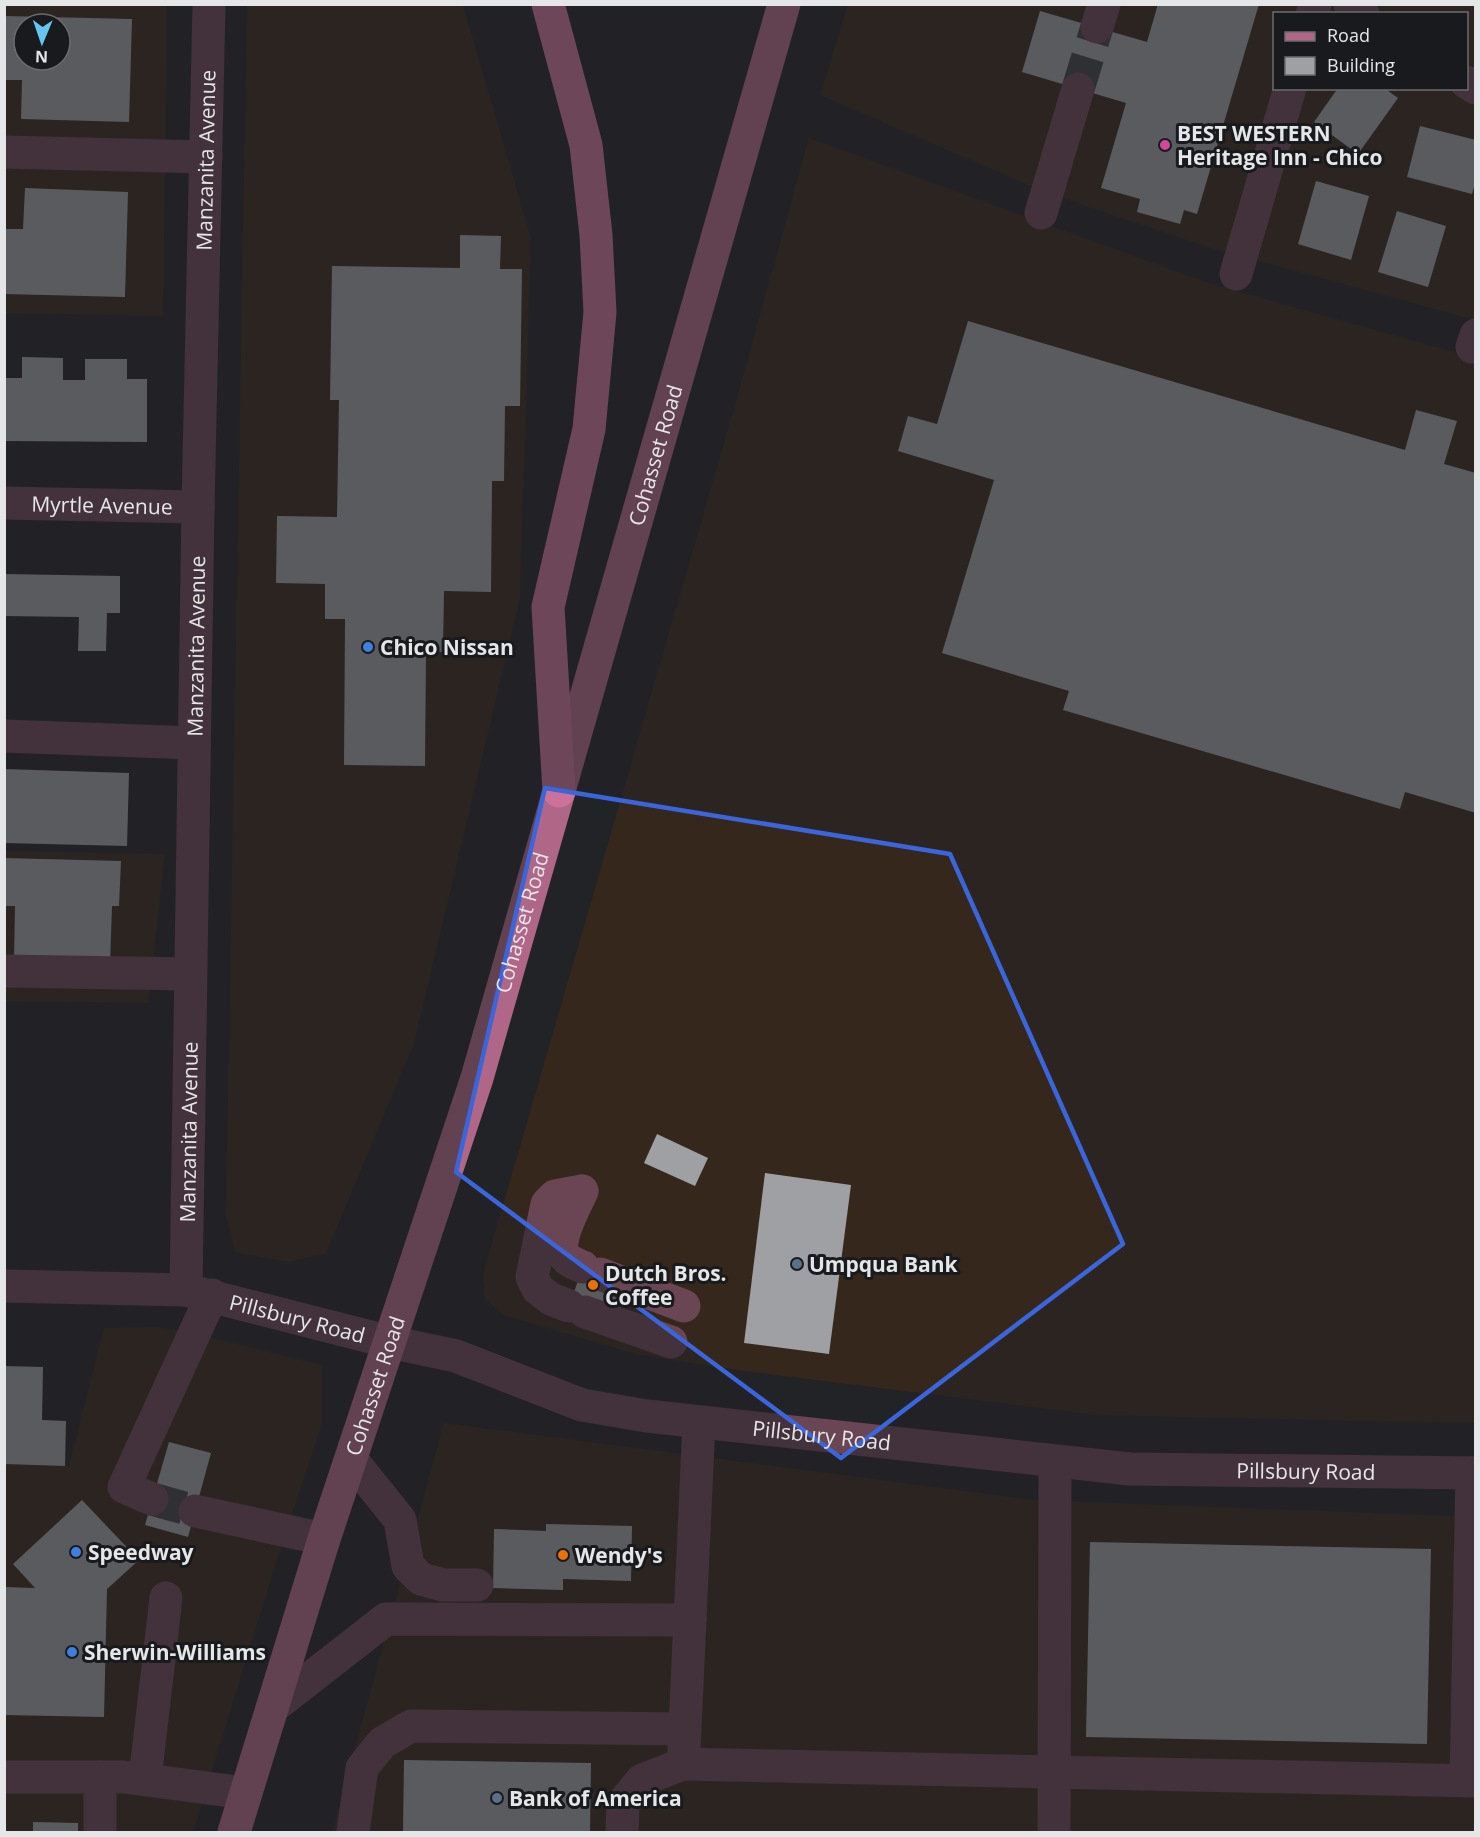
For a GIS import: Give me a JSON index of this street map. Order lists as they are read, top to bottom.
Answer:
{
  "streets": {
    "main road": ["Cohasset Road"],
    "street": ["Manzanita Avenue", "Myrtle Avenue", "Pillsbury Road"]
  },
  "crossings": [
    ["Manzanita Avenue", "Myrtle Avenue"],
    ["Manzanita Avenue", "Pillsbury Road"],
    ["Cohasset Road", "Pillsbury Road"]
  ],
  "places": [
    "BEST WESTERN Heritage Inn - Chico",
    "Chico Nissan",
    "Umpqua Bank",
    "Dutch Bros. Coffee",
    "Speedway",
    "Wendy's",
    "Sherwin-Williams",
    "Bank of America"
  ],
  "legend": ["Road", "Building"],
  "north": "bottom"
}
